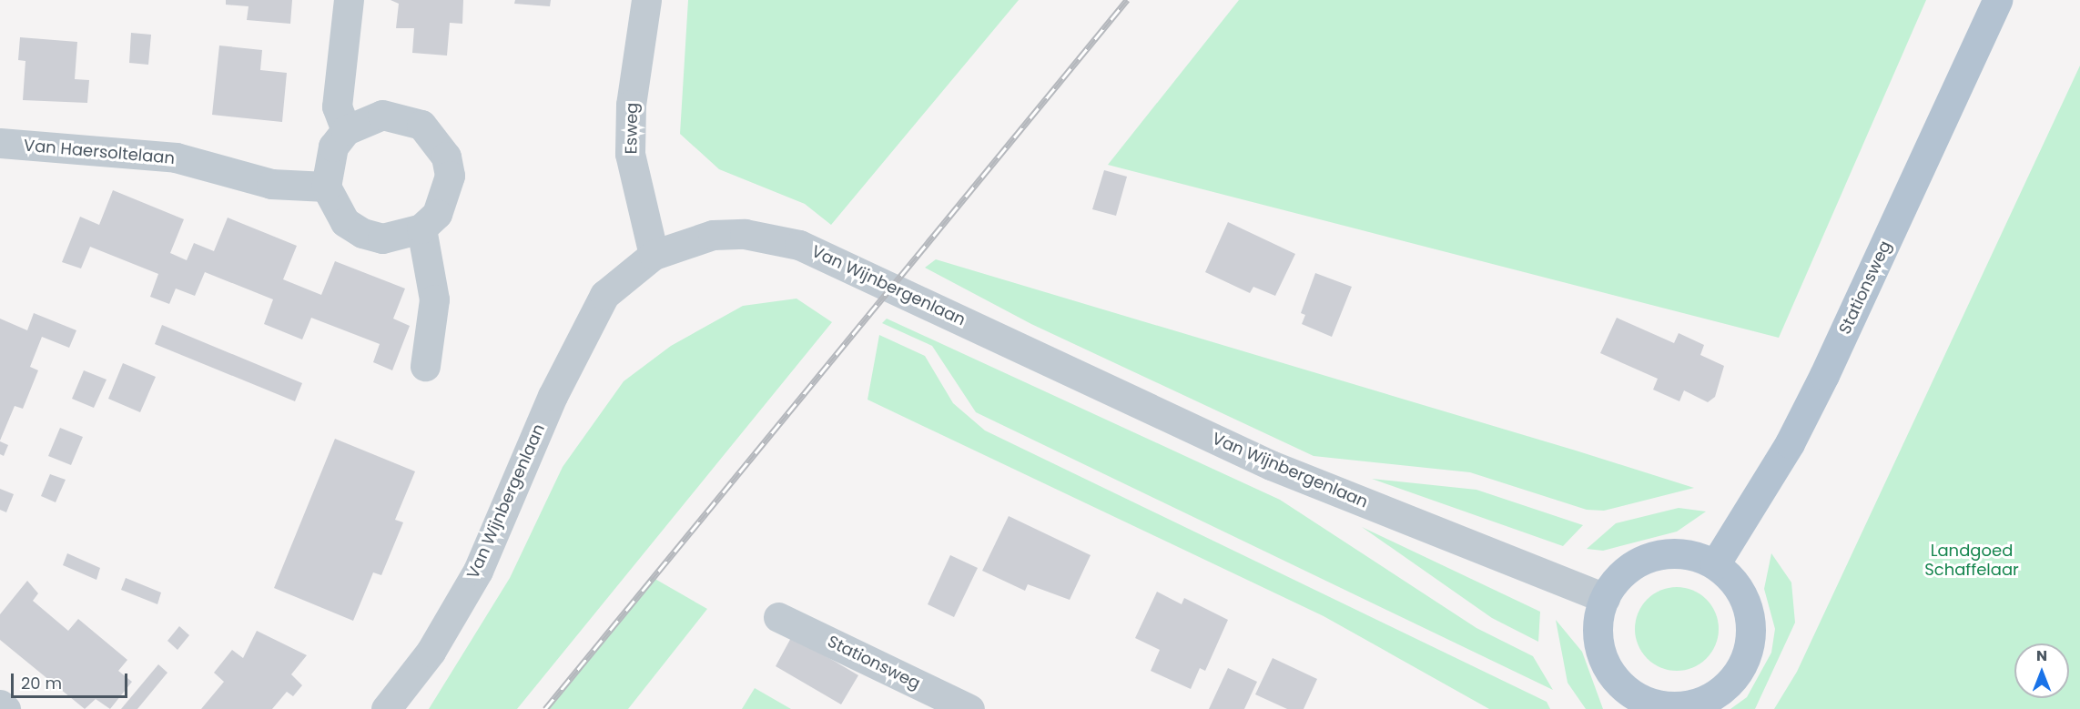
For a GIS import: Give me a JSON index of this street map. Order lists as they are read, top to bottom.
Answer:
{
  "streets": {
    "main road": ["Stationsweg"],
    "street": ["Esweg", "Van Haersoltelaan", "Van Wijnbergenlaan"]
  },
  "crossings": [
    ["Esweg", "Van Wijnbergenlaan"],
    ["Van Wijnbergenlaan", "Stationsweg"]
  ],
  "parks": ["Landgoed Schaffelaar"],
  "scale_bar": "20 m",
  "north": "top"
}
